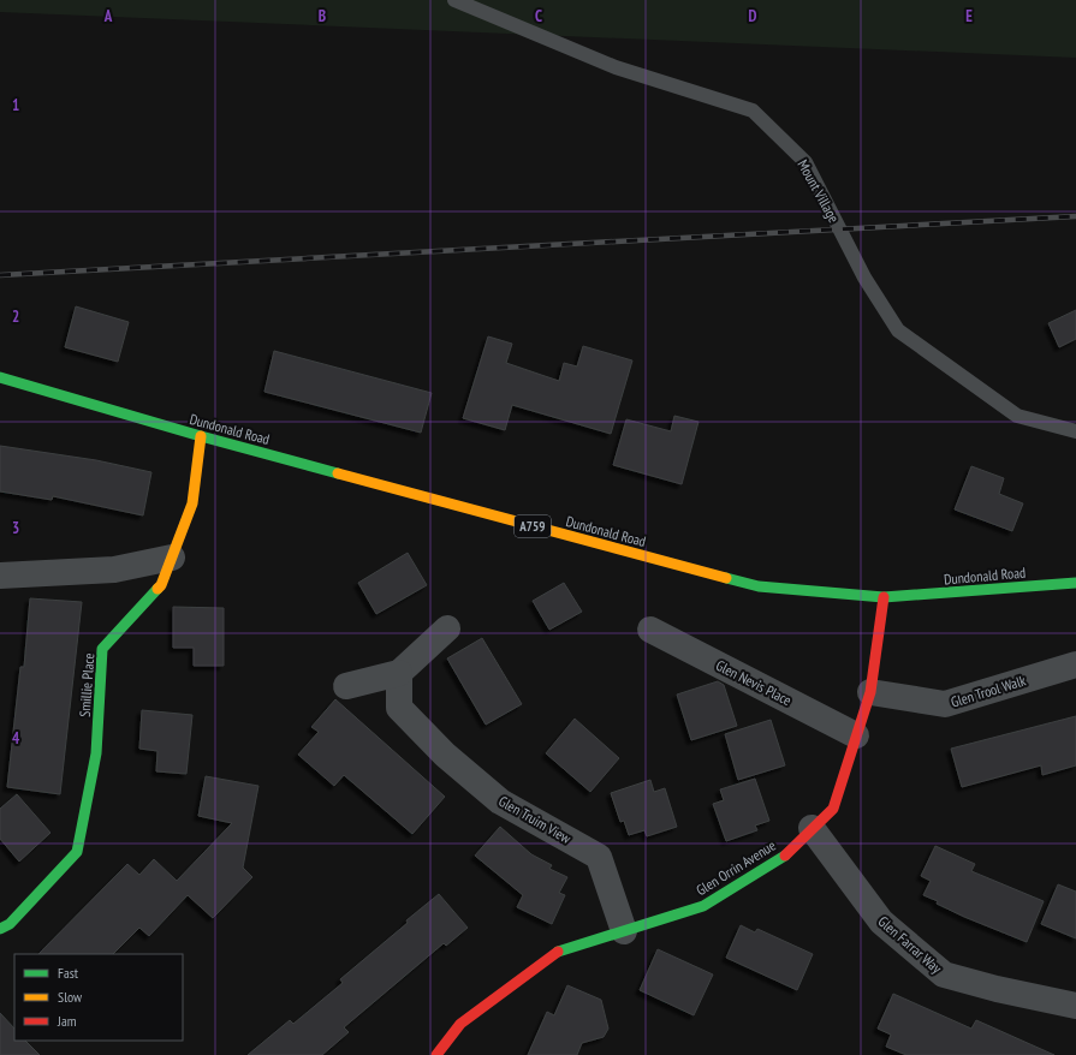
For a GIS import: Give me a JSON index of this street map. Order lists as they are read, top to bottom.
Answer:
{
  "streets": {
    "street": [
      "Dundonald Road",
      "A759",
      "Glen Nevis Place",
      "Smillie Place",
      "Glen Trool Walk",
      "Glen Truim View",
      "Glen Orrin Avenue",
      "Glen Farrar Way"
    ],
    "lane": ["Mount Village"]
  },
  "crossings": [
    ["Dundonald Road", "Smillie Place"],
    ["Dundonald Road", "Glen Orrin Avenue"],
    ["Glen Nevis Place", "Glen Orrin Avenue"],
    ["Glen Trool Walk", "Glen Orrin Avenue"],
    ["Glen Truim View", "Glen Orrin Avenue"],
    ["Glen Orrin Avenue", "Glen Farrar Way"]
  ],
  "legend": ["Fast", "Slow", "Jam"],
  "grid": {
    "columns": [
      "A",
      "B",
      "C",
      "D",
      "E"
    ],
    "rows": [
      "1",
      "2",
      "3",
      "4"
    ]
  }
}
